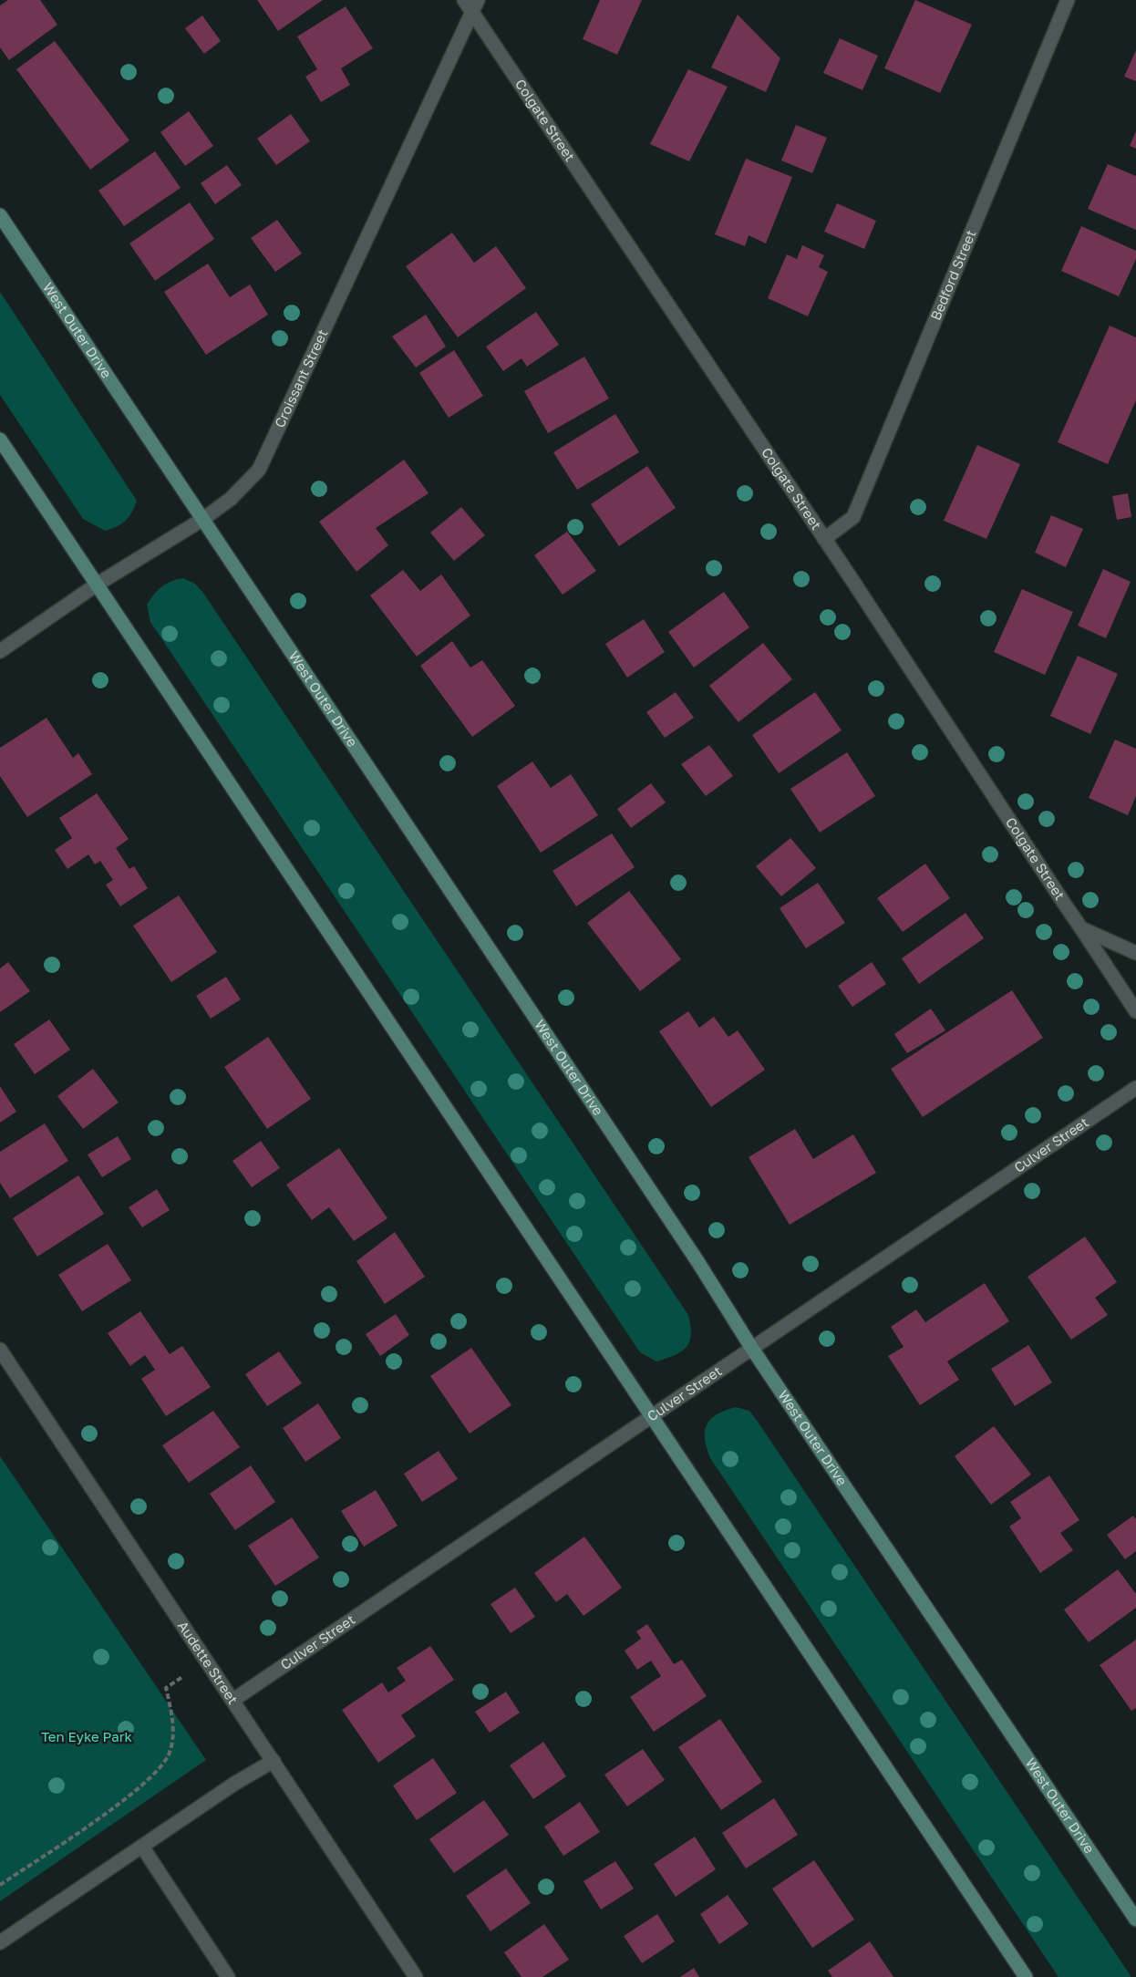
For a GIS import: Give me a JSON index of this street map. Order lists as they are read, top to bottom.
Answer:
{
  "streets": {
    "main road": ["West Outer Drive"],
    "street": [
      "Colgate Street",
      "Bedford Street",
      "Croissant Street",
      "Culver Street",
      "Audette Street"
    ]
  },
  "crossings": [
    ["Colgate Street", "Bedford Street"],
    ["Colgate Street", "Croissant Street"],
    ["West Outer Drive", "Croissant Street"],
    ["West Outer Drive", "Culver Street"],
    ["Culver Street", "Audette Street"]
  ],
  "parks": ["Ten Eyke Park"]
}
